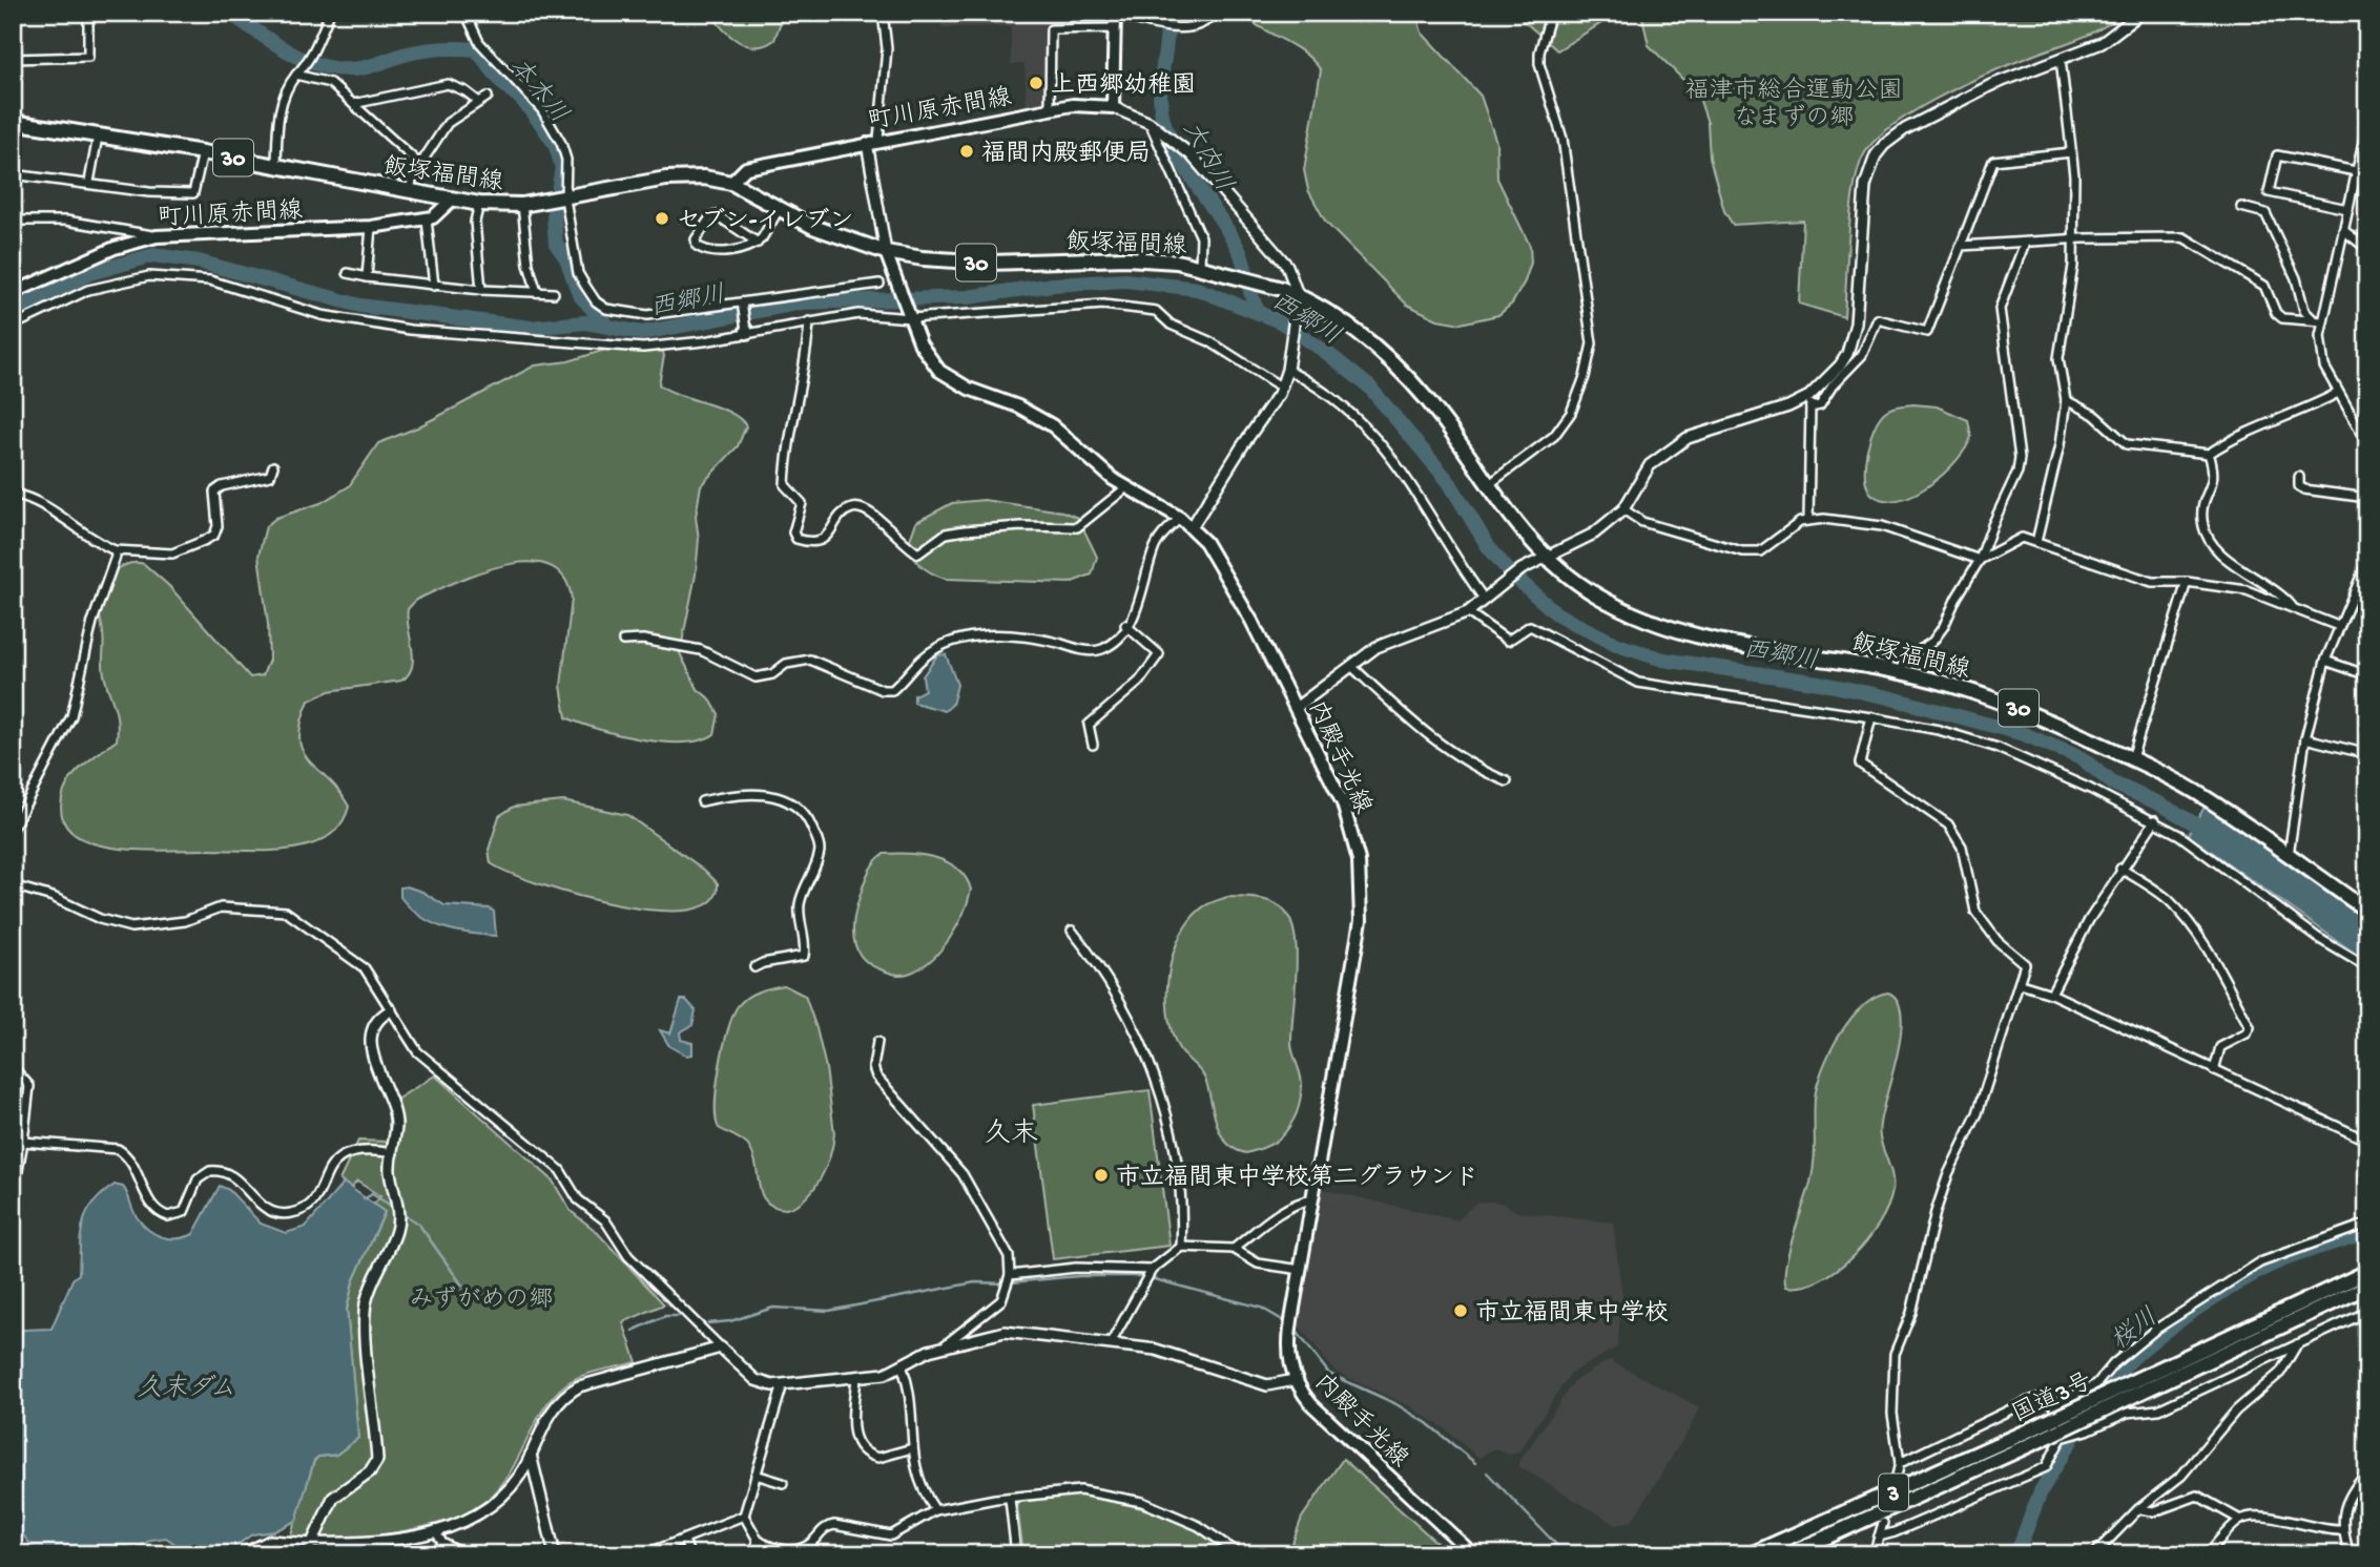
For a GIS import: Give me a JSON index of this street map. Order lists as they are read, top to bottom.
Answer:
{
  "streets": {
    "main road": [
      "町川原赤間線",
      "30",
      "飯塚福間線",
      "内殿手光線",
      "国道3号",
      "3"
    ]
  },
  "crossings": [
    ["町川原赤間線", "飯塚福間線"],
    ["飯塚福間線", "内殿手光線"]
  ],
  "districts": ["久末"],
  "water": [
    "本木川",
    "大内川",
    "西郷川",
    "桜川",
    "久末ダム"
  ],
  "parks": ["福津市総合運動公園 なまずの郷", "みずがめの郷"],
  "places": [
    "上西郷幼稚園",
    "福間内殿郵便局",
    "セブン-イレブン",
    "市立福間東中学校第二グラウンド",
    "市立福間東中学校"
  ]
}
